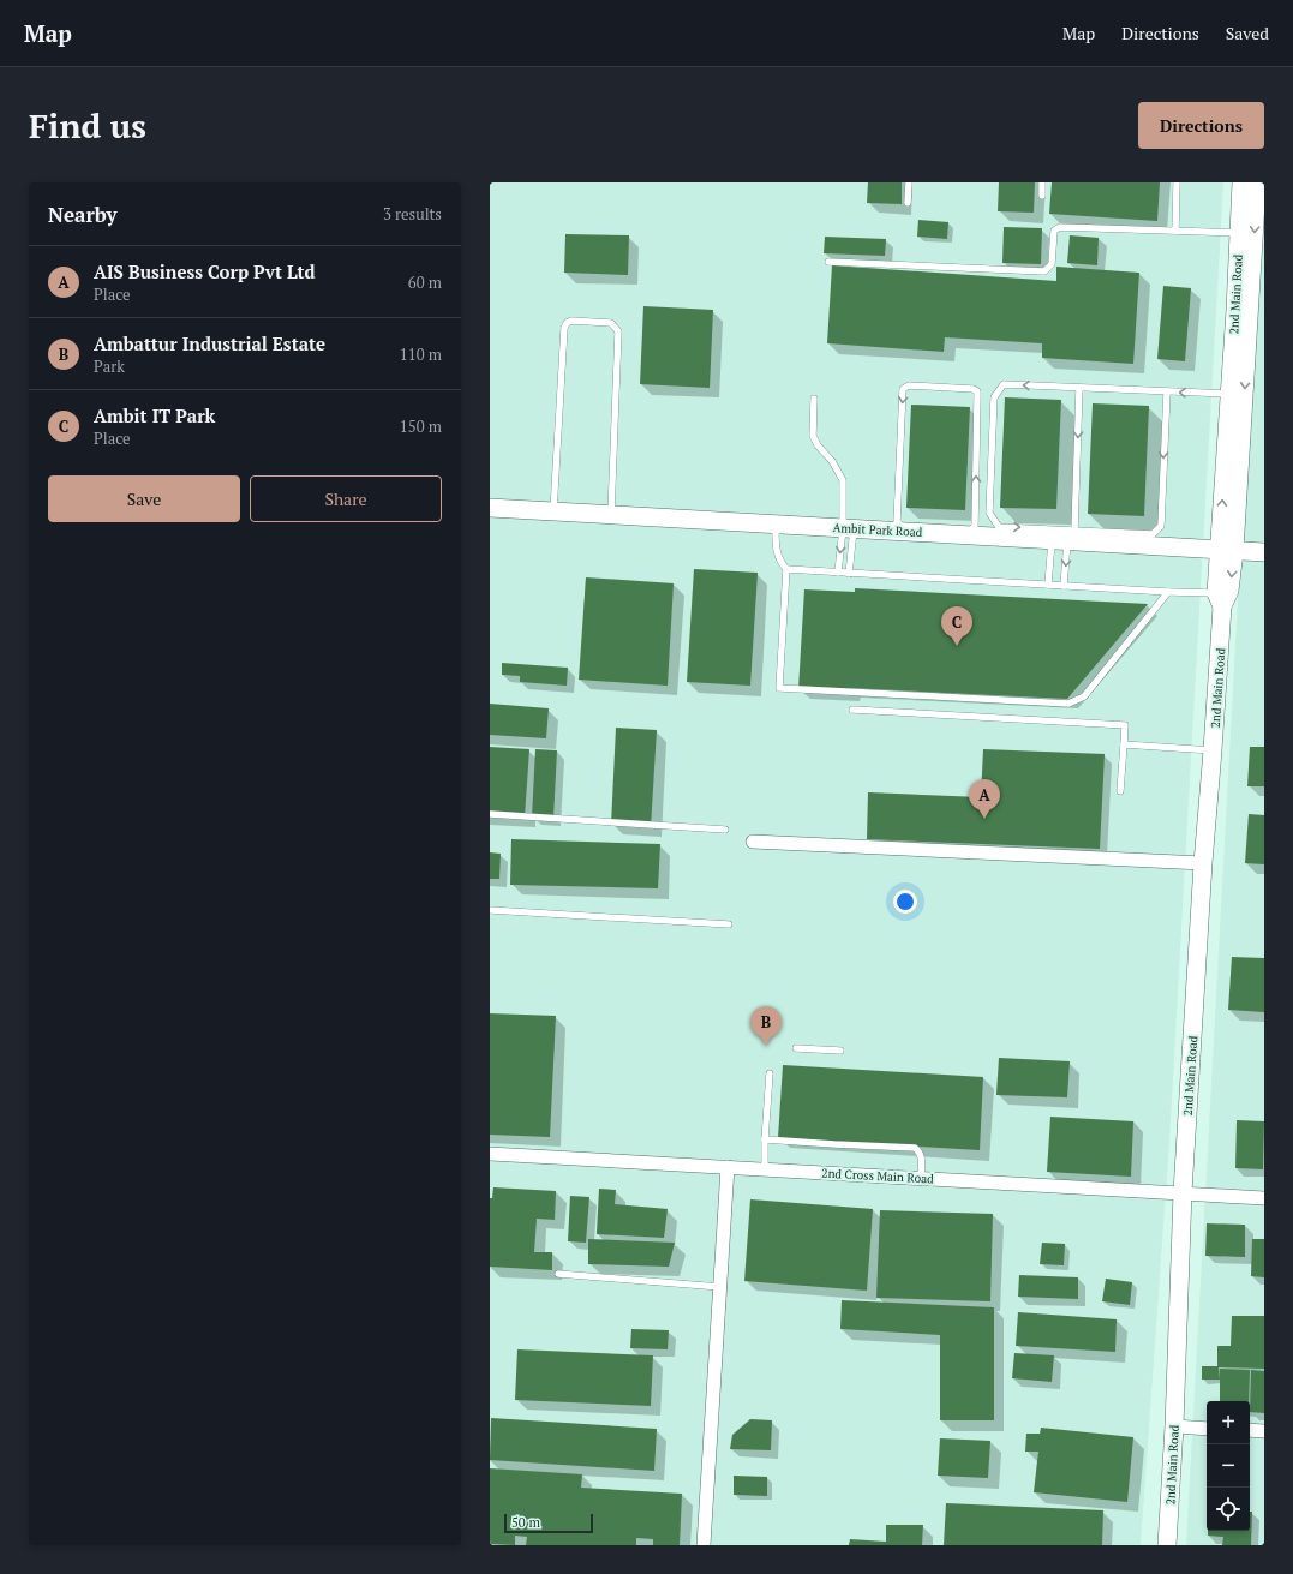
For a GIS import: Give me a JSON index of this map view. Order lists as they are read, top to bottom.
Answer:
{
  "streets": {
    "main road": ["2nd Main Road", "Ambit Park Road"],
    "street": ["2nd Cross Main Road"]
  },
  "crossings": [
    ["2nd Main Road", "Ambit Park Road"],
    ["2nd Main Road", "2nd Cross Main Road"]
  ],
  "scale_bar": "50 m",
  "page": {
    "header": "Map",
    "nav": ["Map", "Directions", "Saved"],
    "buttons": [
      "Directions",
      ["Save", "Share"]
    ],
    "title": "Find us",
    "heading": ["Nearby", "3 results"],
    "list": [
      {
        "mark": "A",
        "name": "AIS Business Corp Pvt Ltd",
        "note": "Place",
        "value": "60 m"
      },
      {
        "mark": "B",
        "name": "Ambattur Industrial Estate",
        "note": "Park",
        "value": "110 m"
      },
      {
        "mark": "C",
        "name": "Ambit IT Park",
        "note": "Place",
        "value": "150 m"
      }
    ],
    "pins": ["C", "A", "B"],
    "map_buttons": ["+", "−"],
    "scale": "50 m"
  }
}
